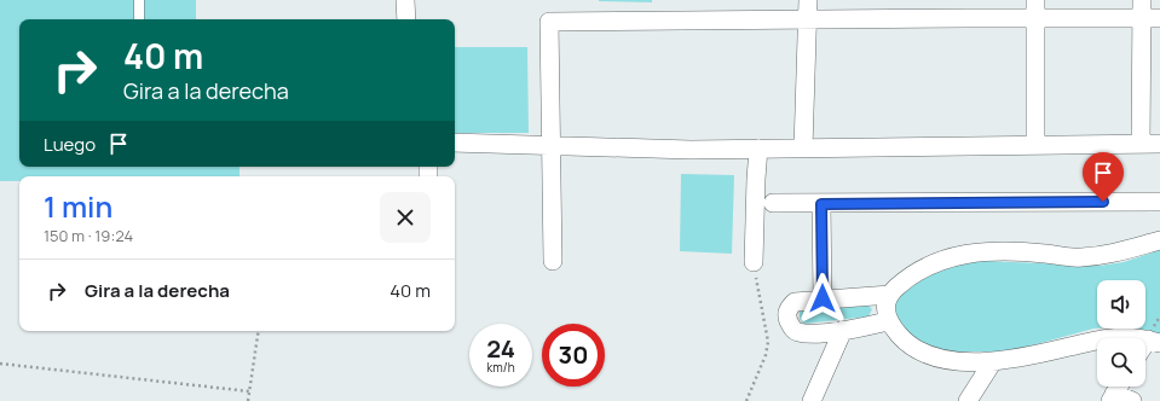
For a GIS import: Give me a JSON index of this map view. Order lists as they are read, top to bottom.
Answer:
{
  "page": {
    "turn": ["40 m", "Gira a la derecha"],
    "then": "Luego",
    "heading": ["1 min", "150 m · 19:24"],
    "list": [
      {
        "name": "Gira a la derecha",
        "value": "40 m"
      }
    ],
    "speed": "24 km/h",
    "limit": "30"
  }
}
